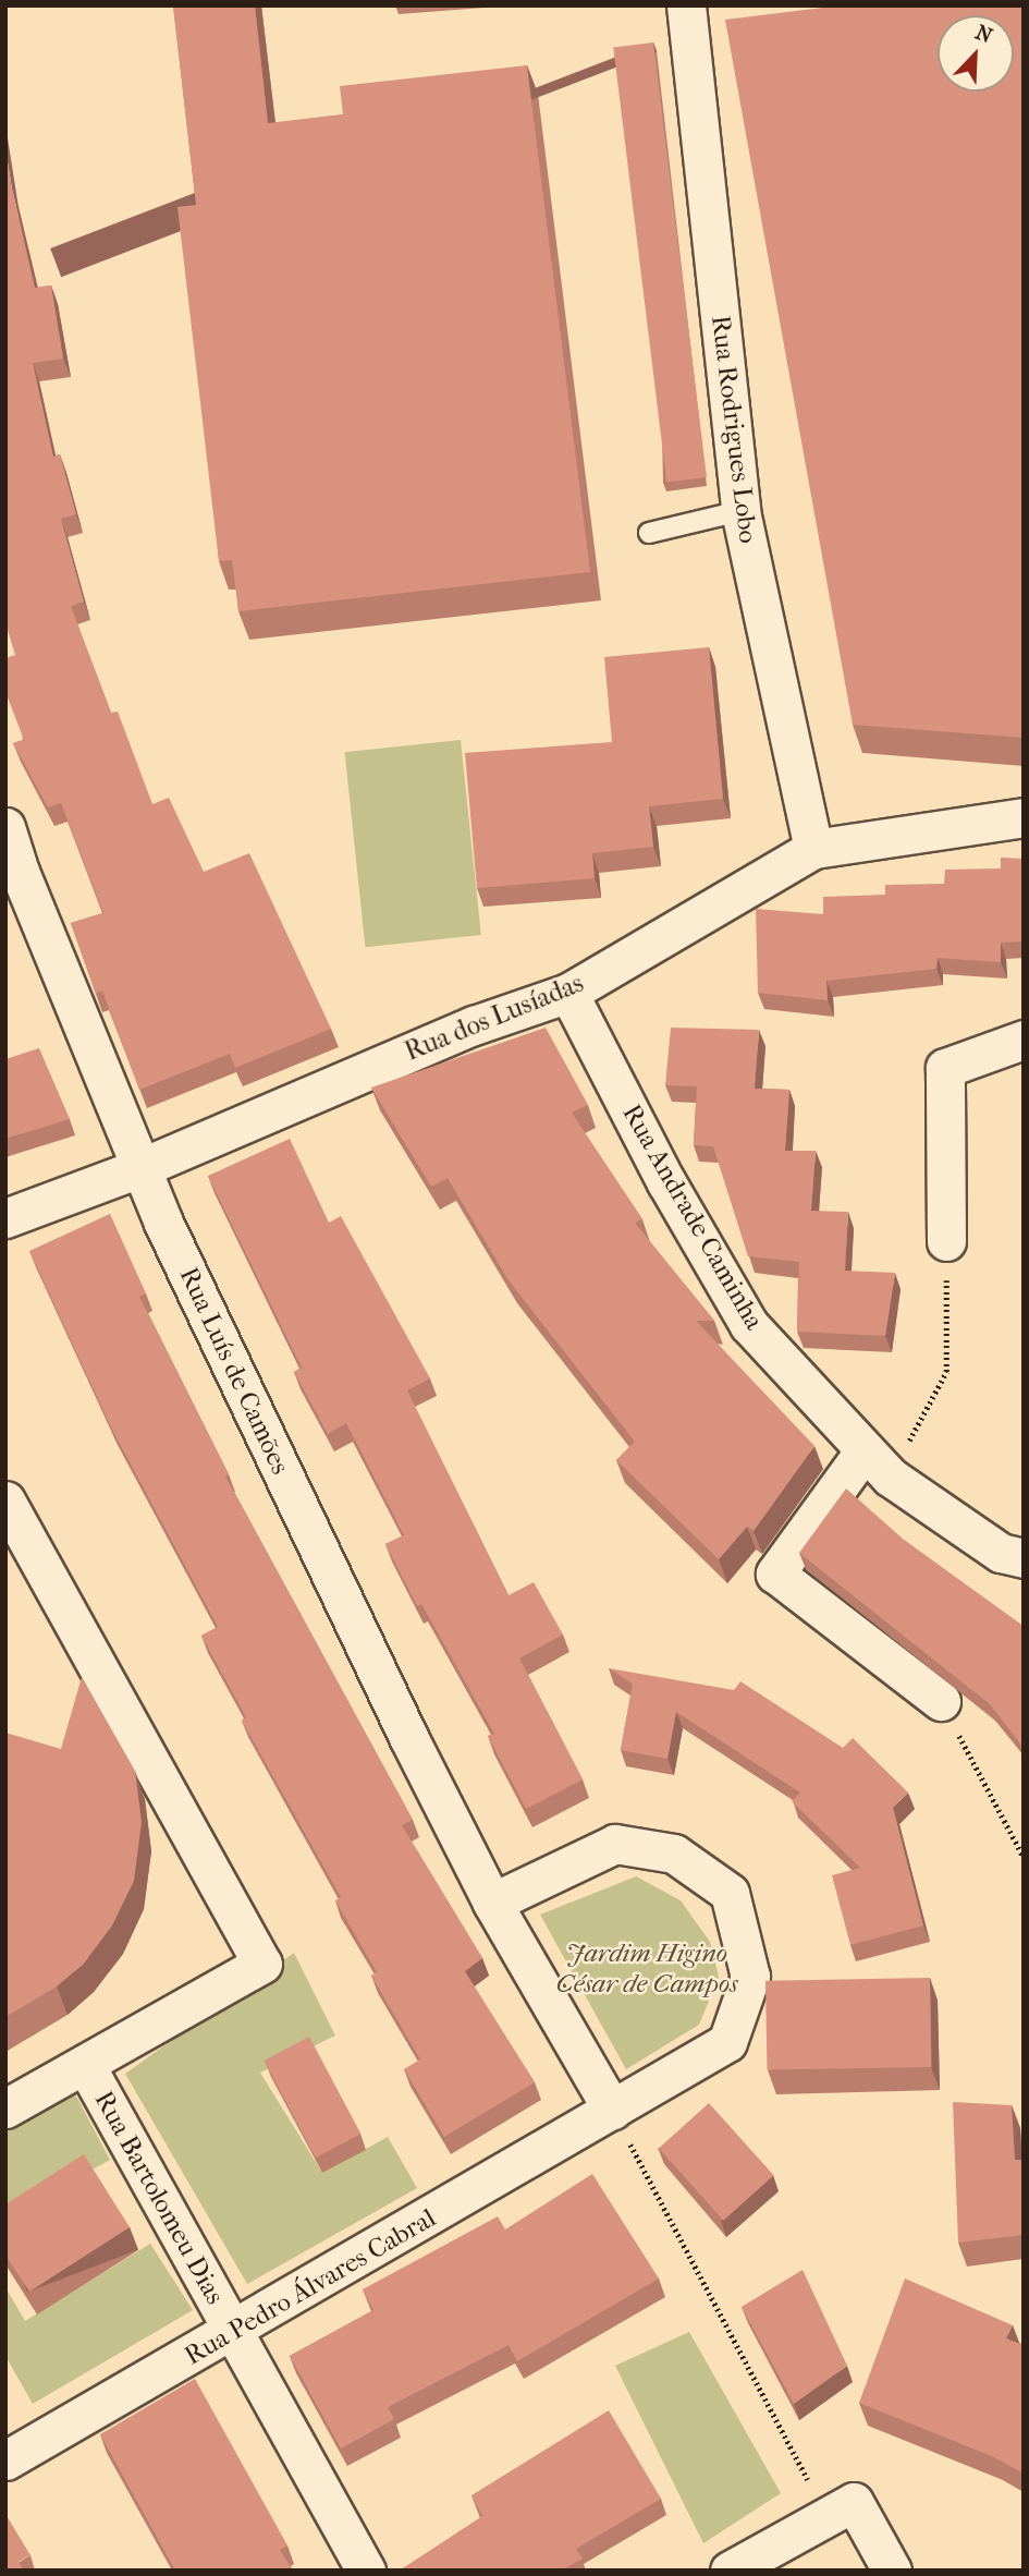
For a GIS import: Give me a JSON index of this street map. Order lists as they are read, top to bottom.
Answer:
{
  "streets": {
    "street": [
      "Rua Rodrigues Lobo",
      "Rua dos Lusíadas",
      "Rua Andrade Caminha",
      "Rua Luís de Camões",
      "Rua Bartolomeu Dias",
      "Rua Pedro Álvares Cabral"
    ]
  },
  "crossings": [
    ["Rua Rodrigues Lobo", "Rua dos Lusíadas"],
    ["Rua dos Lusíadas", "Rua Andrade Caminha"],
    ["Rua dos Lusíadas", "Rua Luís de Camões"],
    ["Rua Luís de Camões", "Rua Pedro Álvares Cabral"],
    ["Rua Bartolomeu Dias", "Rua Pedro Álvares Cabral"]
  ],
  "parks": ["Jardim Higino César de Campos"],
  "north": "top right"
}
